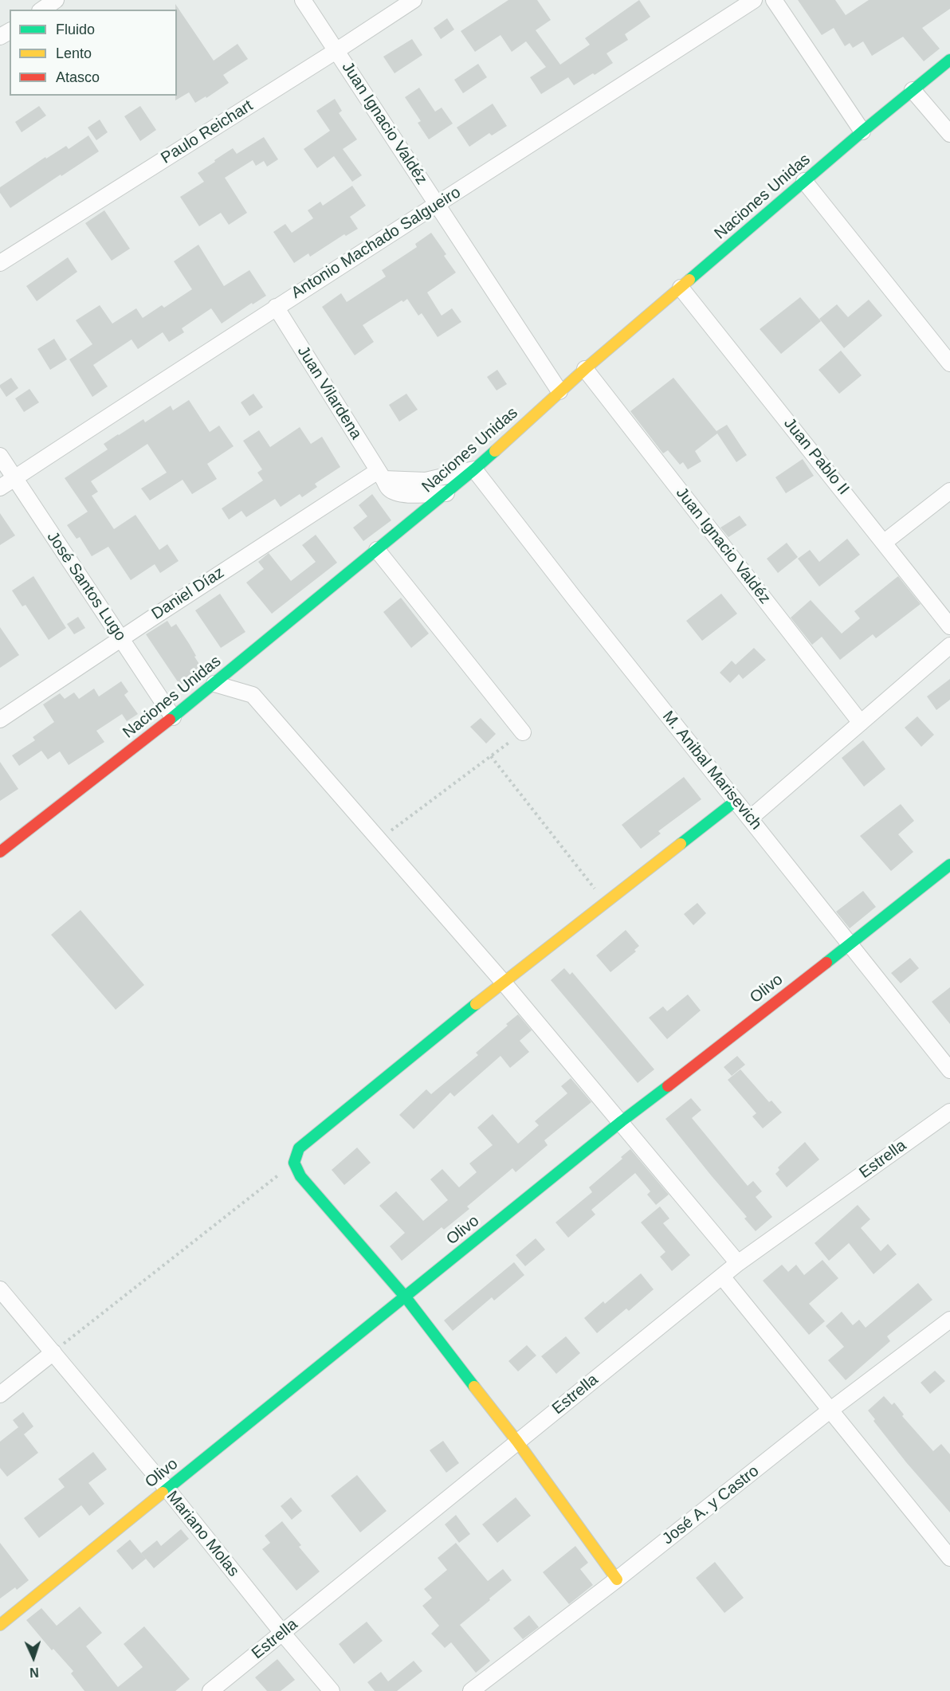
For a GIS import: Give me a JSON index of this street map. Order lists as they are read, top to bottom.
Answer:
{
  "streets": {
    "street": [
      "Juan Ignacio Valdéz",
      "Paulo Reichart",
      "Naciones Unidas",
      "Antonio Machado Salgueiro",
      "Juan Vilardena",
      "Juan Pablo II",
      "José Santos Lugo",
      "Daniel Díaz",
      "M. Anibal Marisevich",
      "Olivo",
      "Estrella",
      "José A. y Castro",
      "Mariano Molas"
    ]
  },
  "crossings": [
    ["Juan Ignacio Valdéz", "Paulo Reichart"],
    ["Juan Ignacio Valdéz", "Naciones Unidas"],
    ["Juan Ignacio Valdéz", "Antonio Machado Salgueiro"],
    ["Naciones Unidas", "Juan Vilardena"],
    ["Naciones Unidas", "Juan Pablo II"],
    ["Naciones Unidas", "José Santos Lugo"],
    ["Naciones Unidas", "M. Anibal Marisevich"],
    ["Antonio Machado Salgueiro", "Juan Vilardena"],
    ["Antonio Machado Salgueiro", "José Santos Lugo"],
    ["Juan Vilardena", "Daniel Díaz"],
    ["José Santos Lugo", "Daniel Díaz"],
    ["M. Anibal Marisevich", "Olivo"],
    ["Olivo", "Mariano Molas"],
    ["Estrella", "Mariano Molas"]
  ],
  "legend": ["Fluido", "Lento", "Atasco"],
  "north": "bottom"
}
